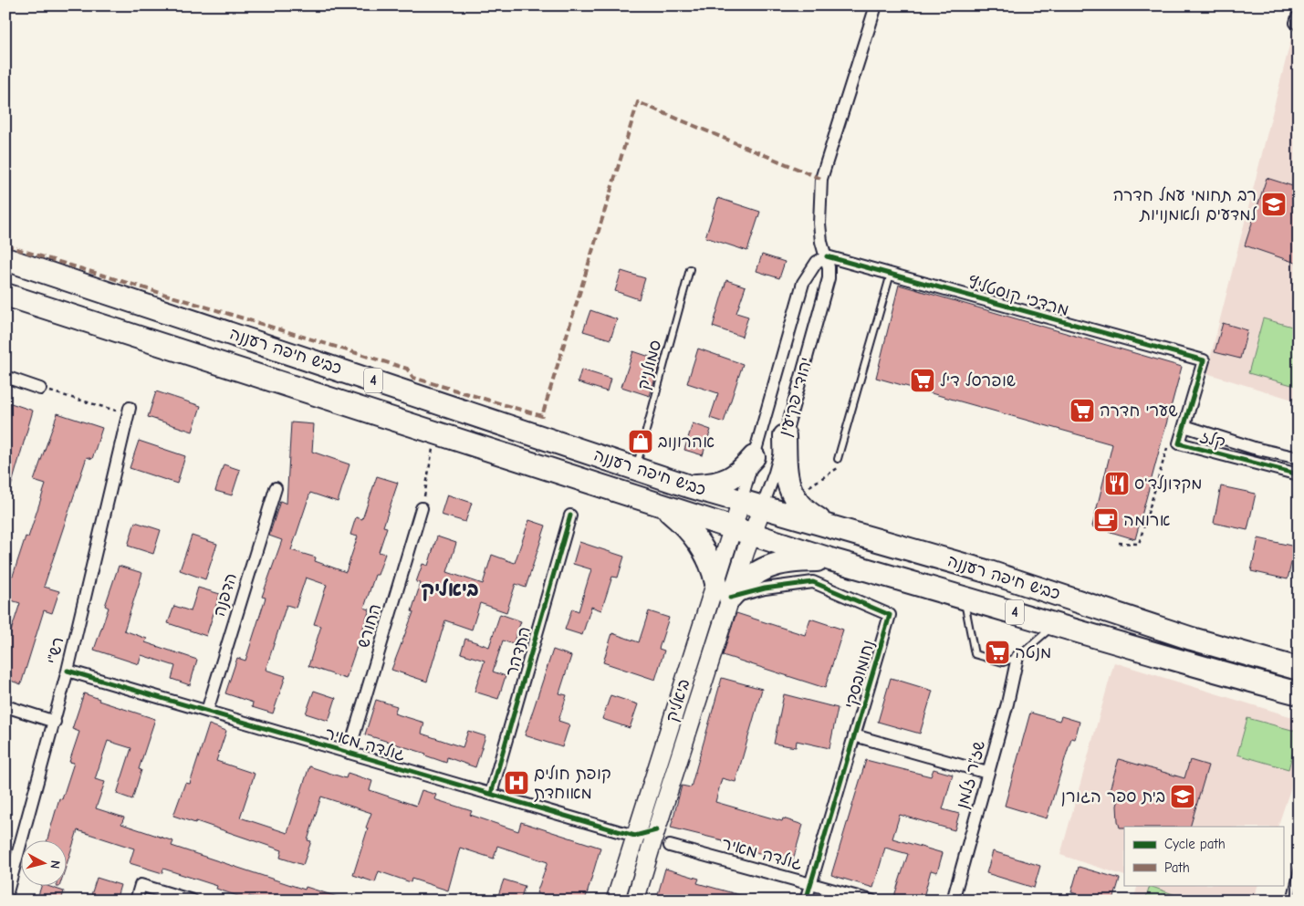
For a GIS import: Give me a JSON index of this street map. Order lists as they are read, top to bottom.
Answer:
{
  "streets": {
    "highway": ["כביש חיפה רעננה", "4"],
    "main road": ["יהודי פקיעין", "ביאליק"],
    "street": [
      "מרדכי קוסטליץ",
      "קלז",
      "הדפנה",
      "החורש",
      "רש\"י",
      "התדהר",
      "נחומובסקי",
      "גולדה מאיר",
      "שז\"ר זלמן"
    ],
    "lane": ["סמולניק"]
  },
  "crossings": [
    ["מרדכי קוסטליץ", "יהודי פקיעין"],
    ["מרדכי קוסטליץ", "קלז"],
    ["כביש חיפה רעננה", "סמולניק"],
    ["כביש חיפה רעננה", "יהודי פקיעין"],
    ["כביש חיפה רעננה", "ביאליק"],
    ["יהודי פקיעין", "ביאליק"],
    ["הדפנה", "גולדה מאיר"],
    ["החורש", "גולדה מאיר"],
    ["רש\"י", "גולדה מאיר"],
    ["התדהר", "גולדה מאיר"],
    ["נחומובסקי", "ביאליק"],
    ["נחומובסקי", "גולדה מאיר"],
    ["ביאליק", "גולדה מאיר"]
  ],
  "districts": ["ביאליק"],
  "places": {
    "school or university": ["רב תחומי עמל חדרה למדעים ולאמנויות", "בית ספר הגורן"],
    "supermarket": ["שופרסל דיל", "שערי חדרה", "מנטה"],
    "shop": ["אהרונוב"],
    "restaurant": ["מקדונלד'ס"],
    "cafe": ["ארומה"],
    "hospital": ["קופת חולים מאוחדת"]
  },
  "legend": ["Cycle path", "Path"],
  "north": "right"
}
